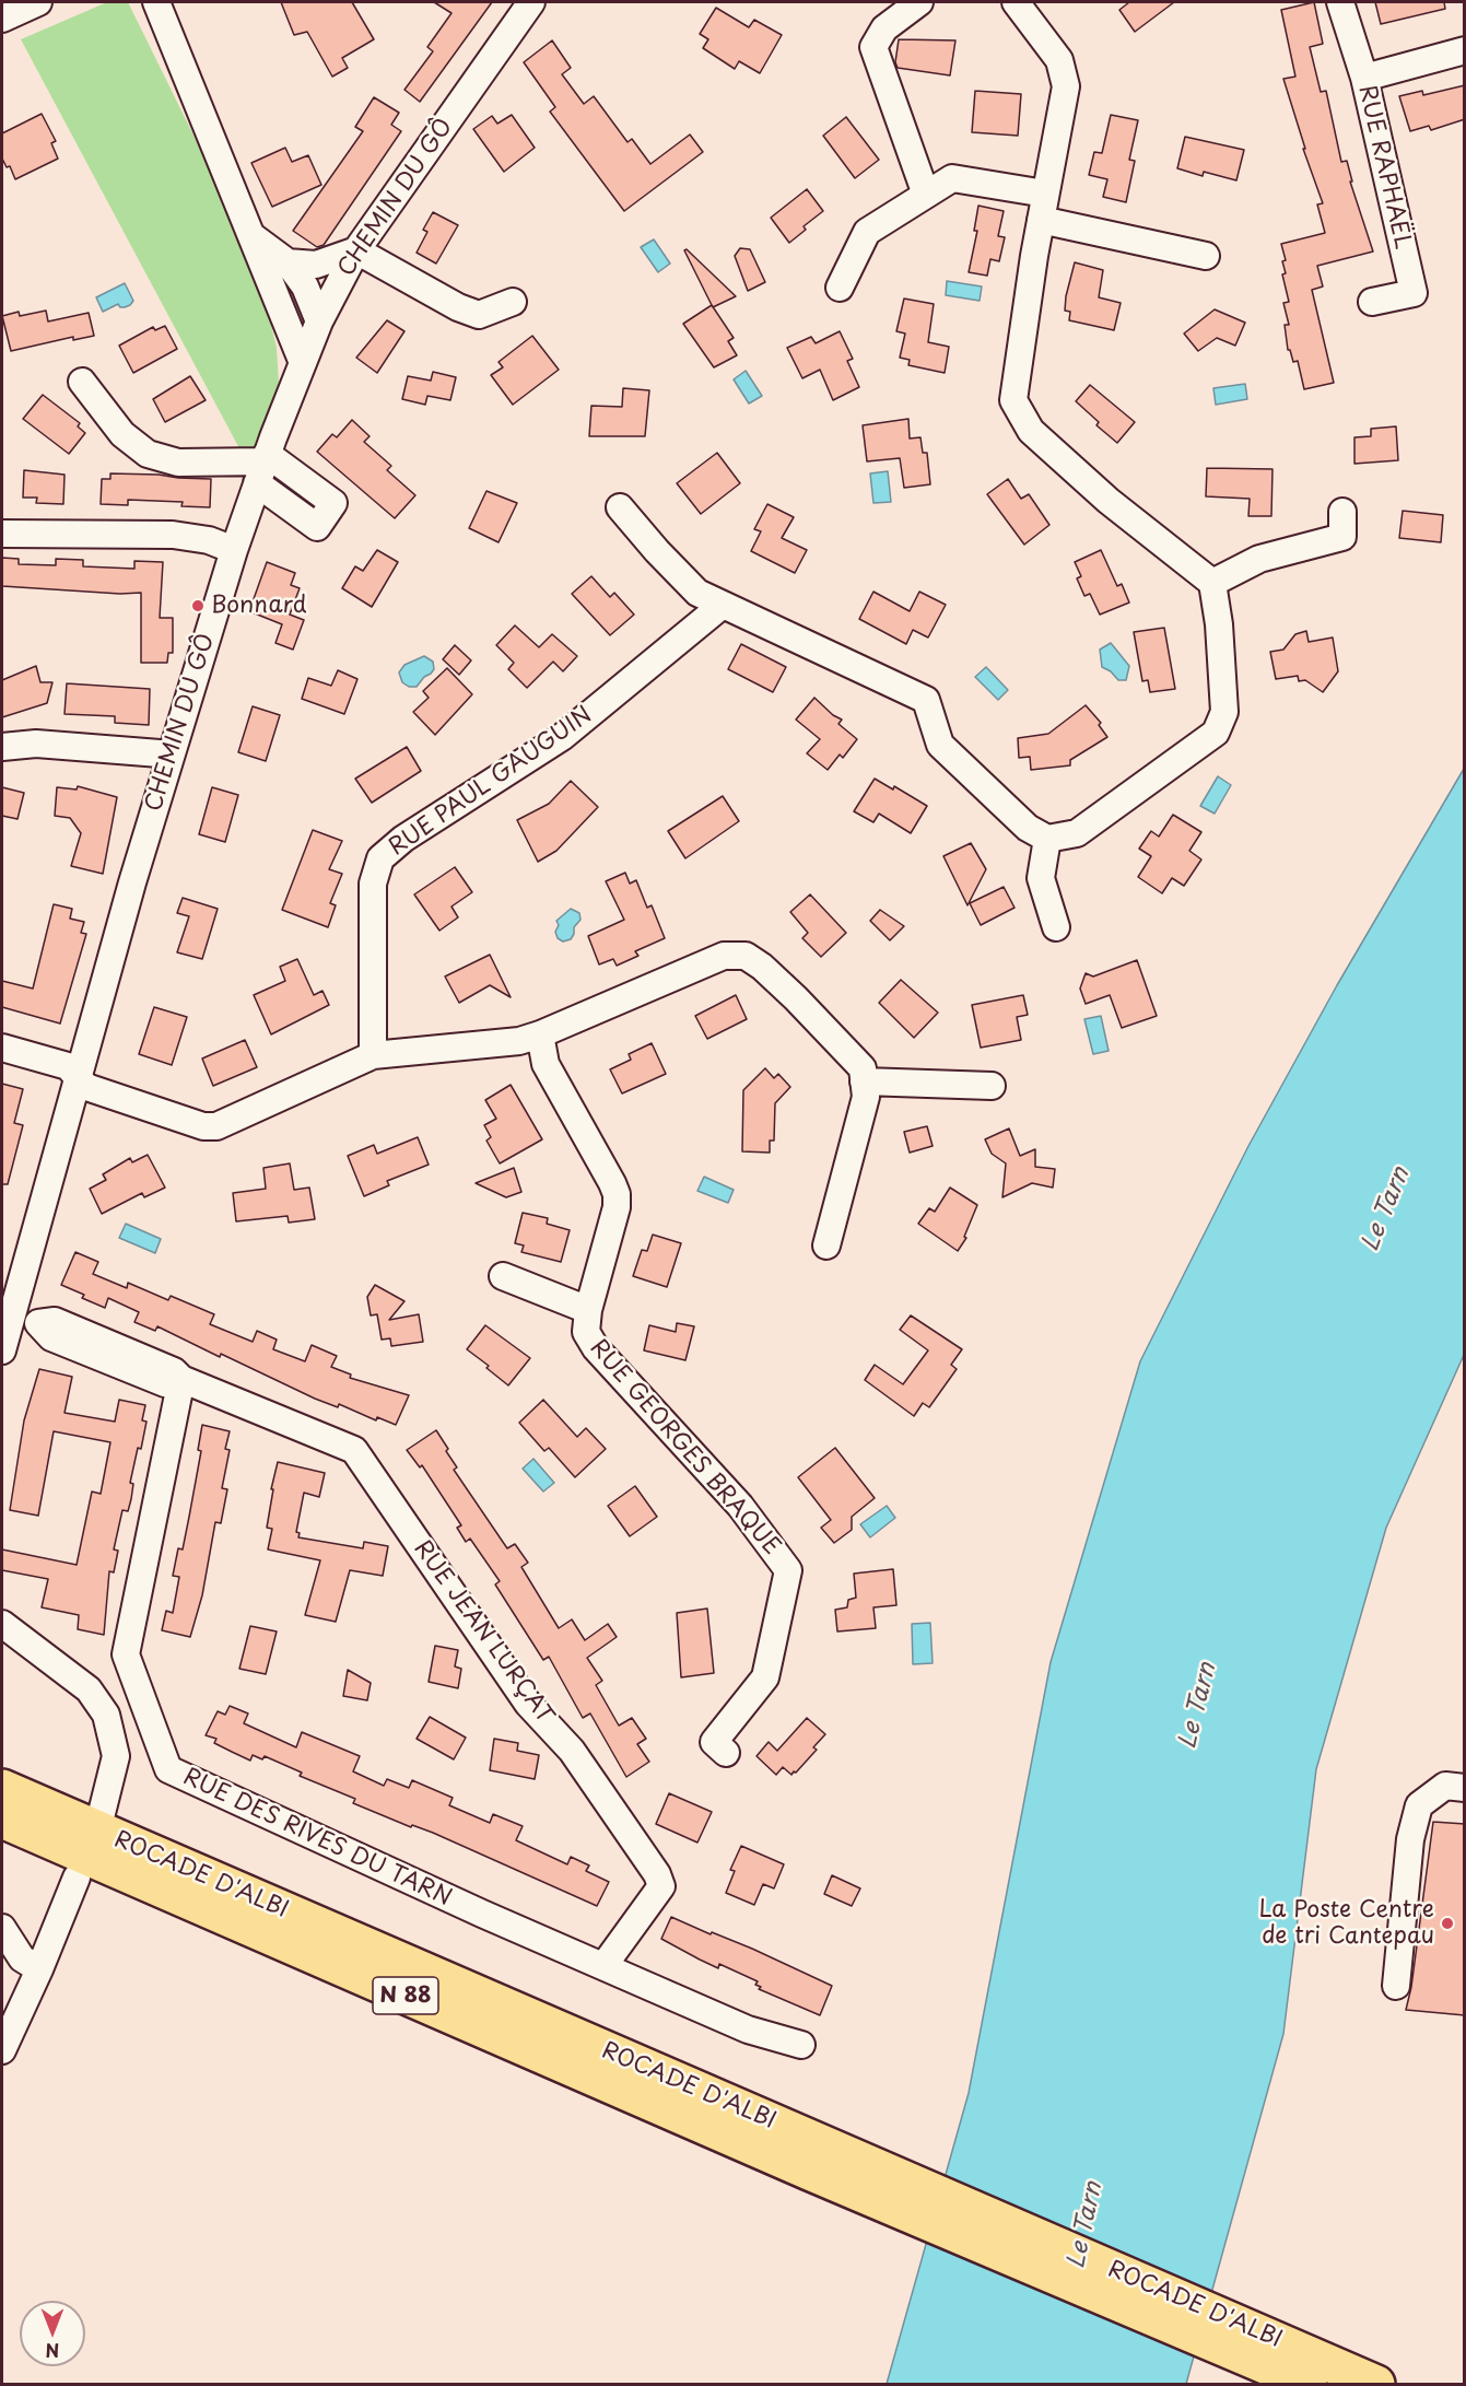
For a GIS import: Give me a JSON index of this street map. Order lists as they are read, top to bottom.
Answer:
{
  "streets": {
    "highway": ["ROCADE D'ALBI", "N 88"],
    "street": [
      "RUE RAPHAËL",
      "CHEMIN DU GÔ",
      "RUE PAUL GAUGUIN",
      "RUE GEORGES BRAQUE",
      "RUE JEAN LURÇAT",
      "RUE DES RIVES DU TARN"
    ]
  },
  "crossings": [
    ["CHEMIN DU GÔ", "RUE JEAN LURÇAT"],
    ["RUE JEAN LURÇAT", "RUE DES RIVES DU TARN"]
  ],
  "water": ["Le Tarn"],
  "places": ["Bonnard", "La Poste Centre de tri Cantepau"],
  "north": "bottom"
}
